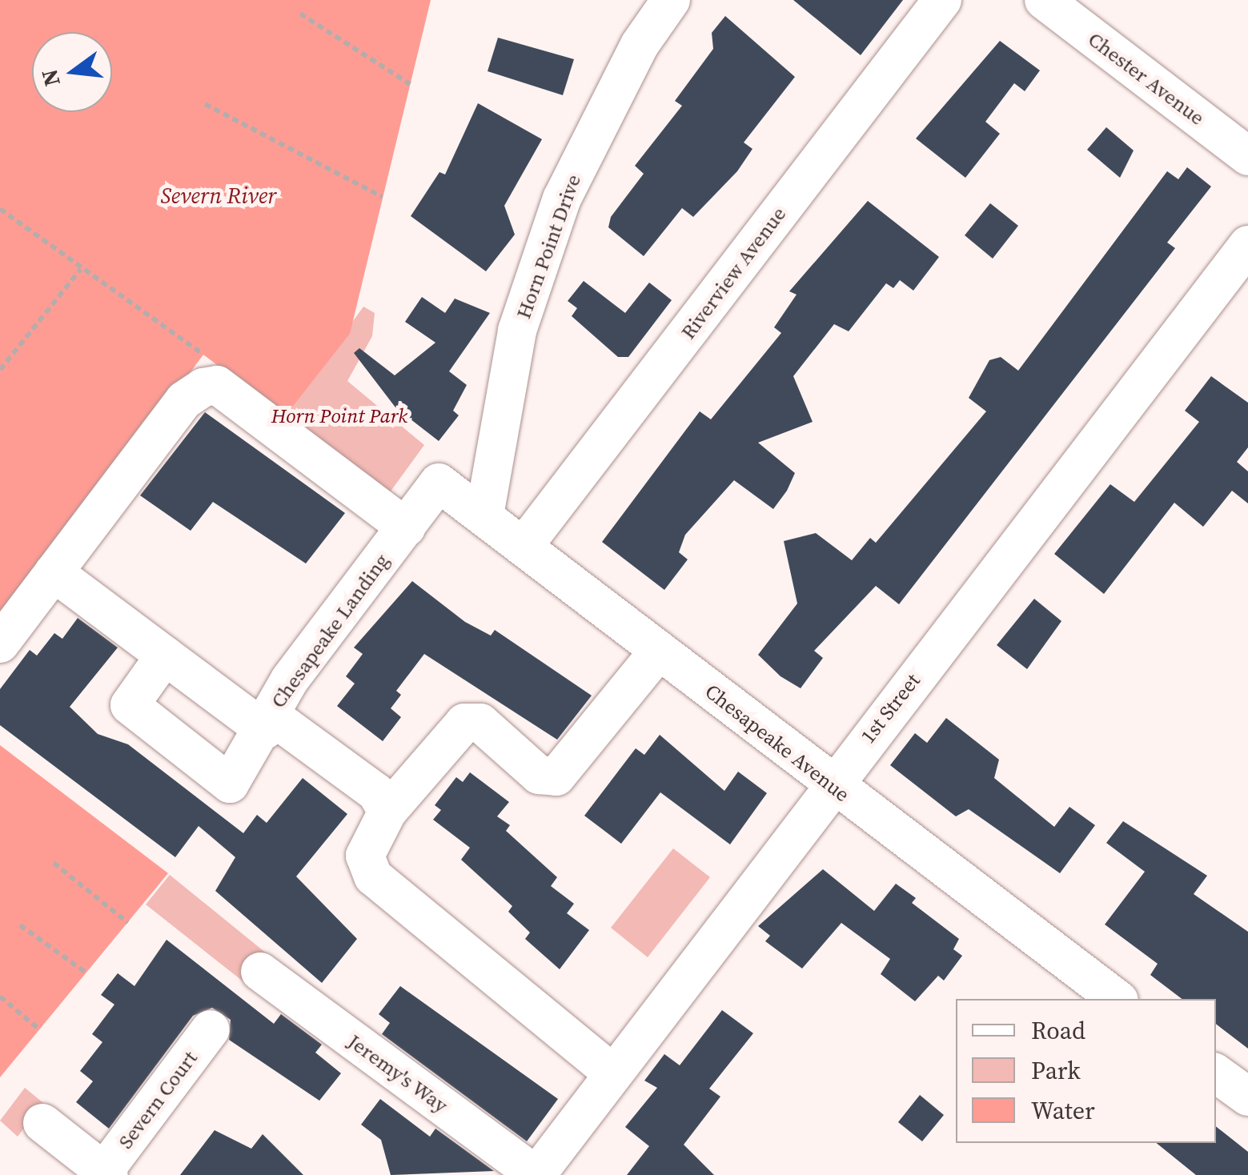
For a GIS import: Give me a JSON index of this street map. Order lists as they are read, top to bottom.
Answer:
{
  "streets": {
    "street": [
      "Chester Avenue",
      "Horn Point Drive",
      "Riverview Avenue",
      "Chesapeake Landing",
      "1st Street",
      "Chesapeake Avenue",
      "Jeremy's Way",
      "Severn Court"
    ]
  },
  "crossings": [
    ["Horn Point Drive", "Chesapeake Avenue"],
    ["Riverview Avenue", "Chesapeake Avenue"],
    ["Chesapeake Landing", "Chesapeake Avenue"],
    ["1st Street", "Chesapeake Avenue"],
    ["1st Street", "Jeremy's Way"]
  ],
  "water": ["Severn River"],
  "parks": ["Horn Point Park"],
  "legend": ["Road", "Park", "Water"],
  "north": "left"
}
